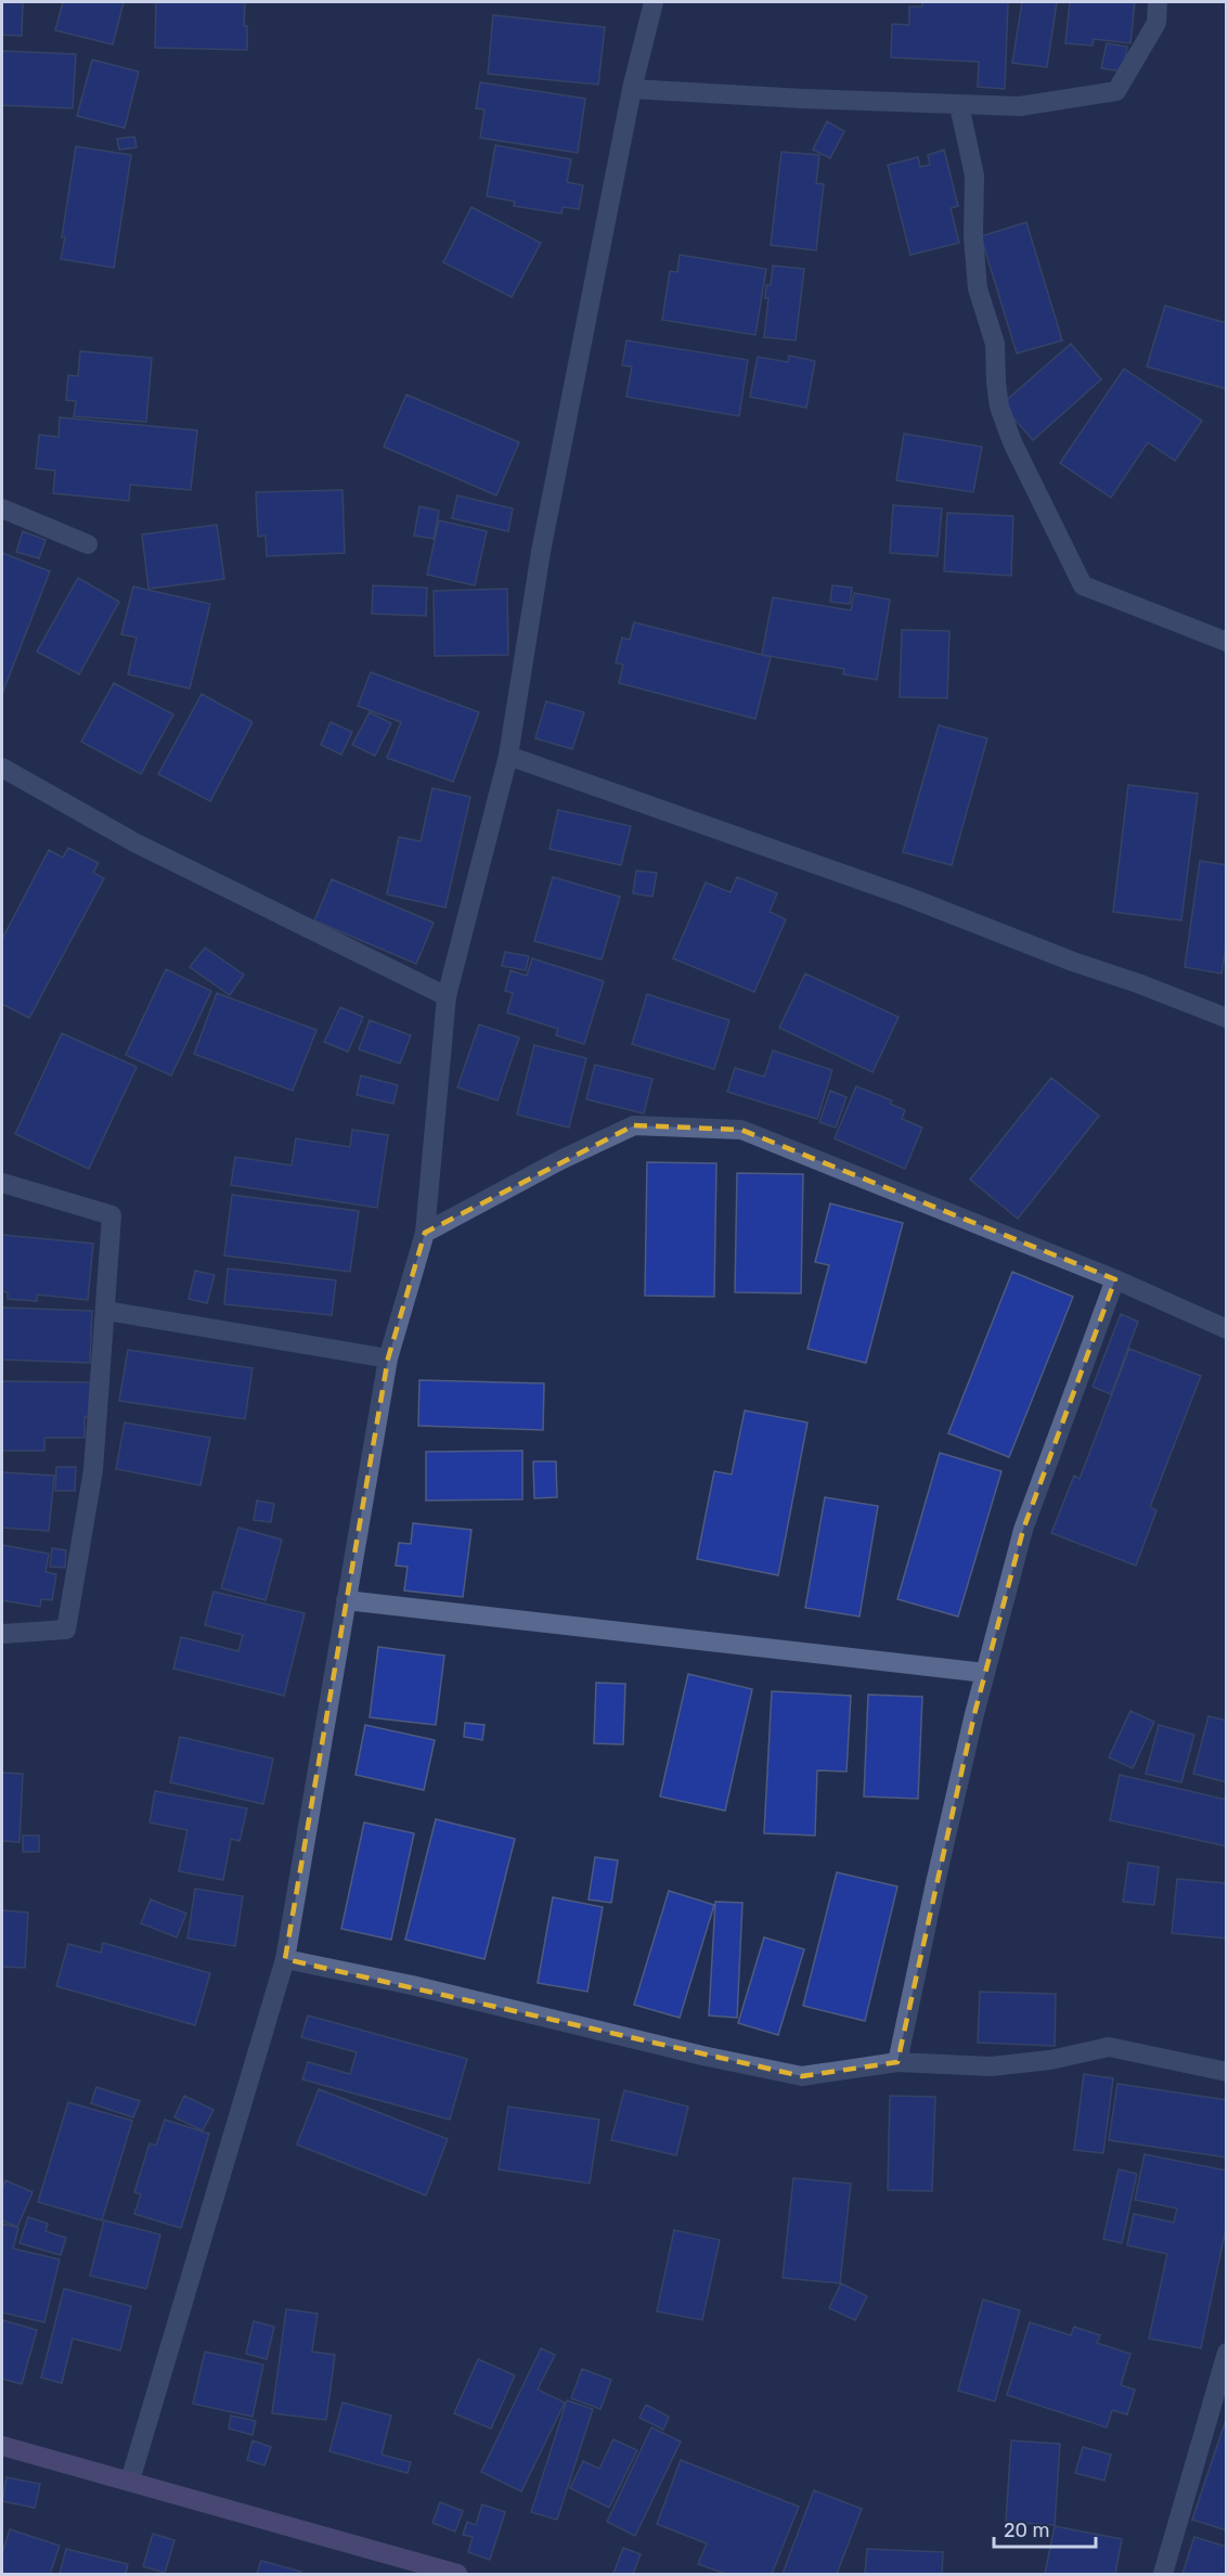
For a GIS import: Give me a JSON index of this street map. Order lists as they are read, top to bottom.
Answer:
{
  "scale_bar": "20 m"
}
